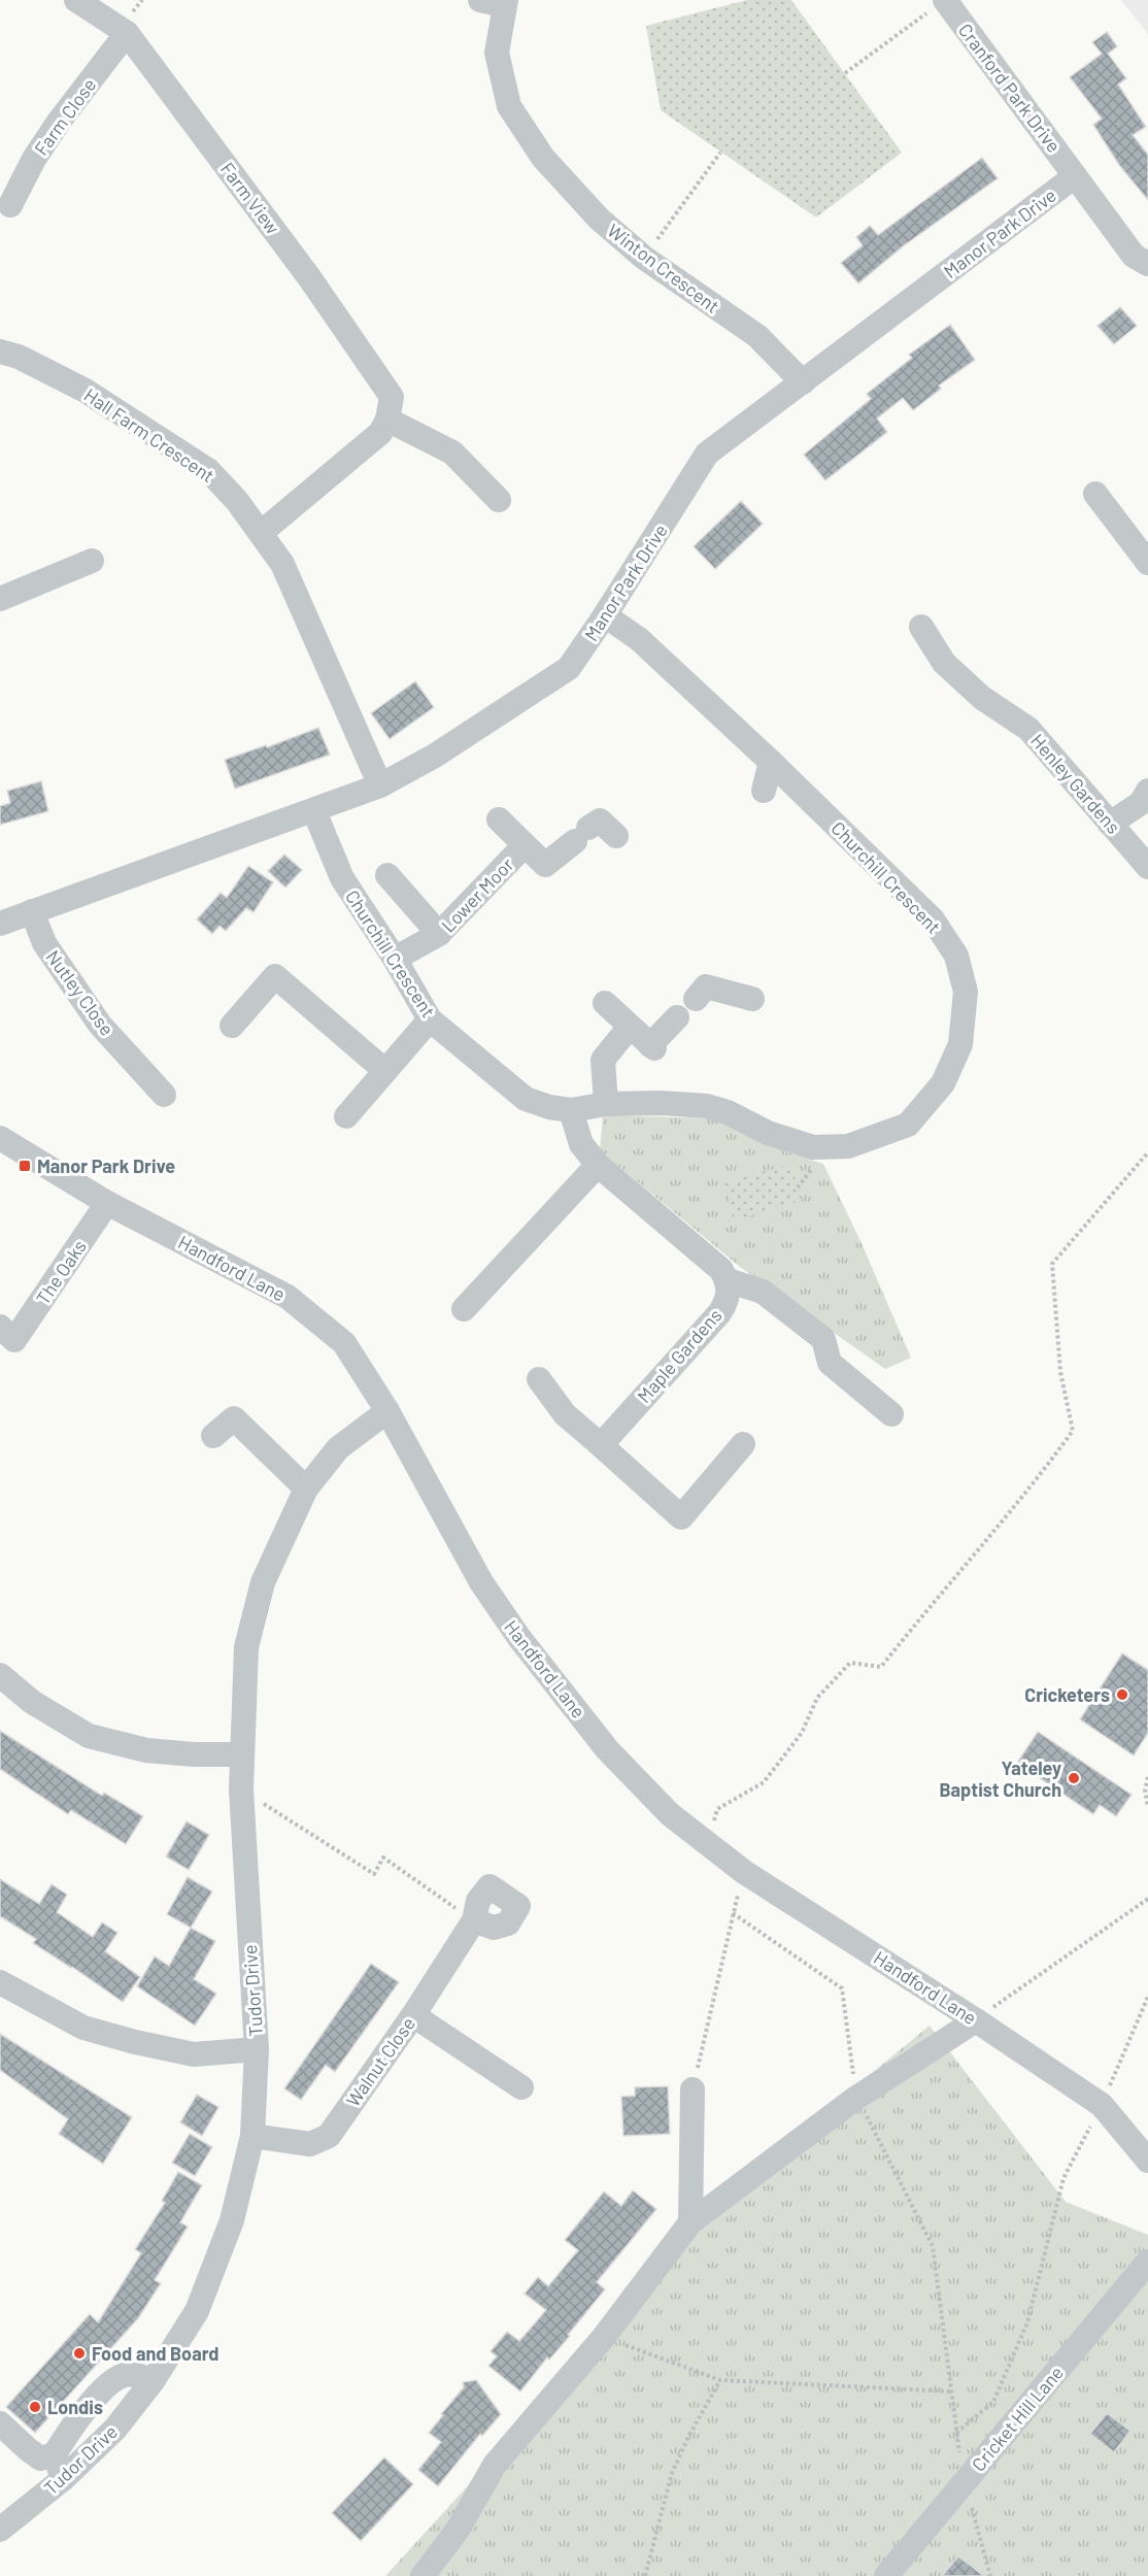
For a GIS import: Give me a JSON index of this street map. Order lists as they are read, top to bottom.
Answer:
{
  "streets": {
    "street": [
      "Cranford Park Drive",
      "Farm Close",
      "Farm View",
      "Manor Park Drive",
      "Winton Crescent",
      "Hall Farm Crescent",
      "Henley Gardens",
      "Churchill Crescent",
      "Lower Moor",
      "Nutley Close",
      "Handford Lane",
      "The Oaks",
      "Maple Gardens",
      "Tudor Drive",
      "Walnut Close",
      "Cricket Hill Lane"
    ]
  },
  "crossings": [
    ["Cranford Park Drive", "Manor Park Drive"],
    ["Farm Close", "Farm View"],
    ["Manor Park Drive", "Winton Crescent"],
    ["Manor Park Drive", "Hall Farm Crescent"],
    ["Manor Park Drive", "Churchill Crescent"],
    ["Manor Park Drive", "Nutley Close"],
    ["Churchill Crescent", "Lower Moor"],
    ["Handford Lane", "The Oaks"],
    ["Handford Lane", "Tudor Drive"],
    ["Tudor Drive", "Walnut Close"]
  ],
  "places": {
    "transit": ["Manor Park Drive"],
    "other": [
      "Cricketers",
      "Yateley Baptist Church",
      "Food and Board",
      "Londis"
    ]
  }
}
